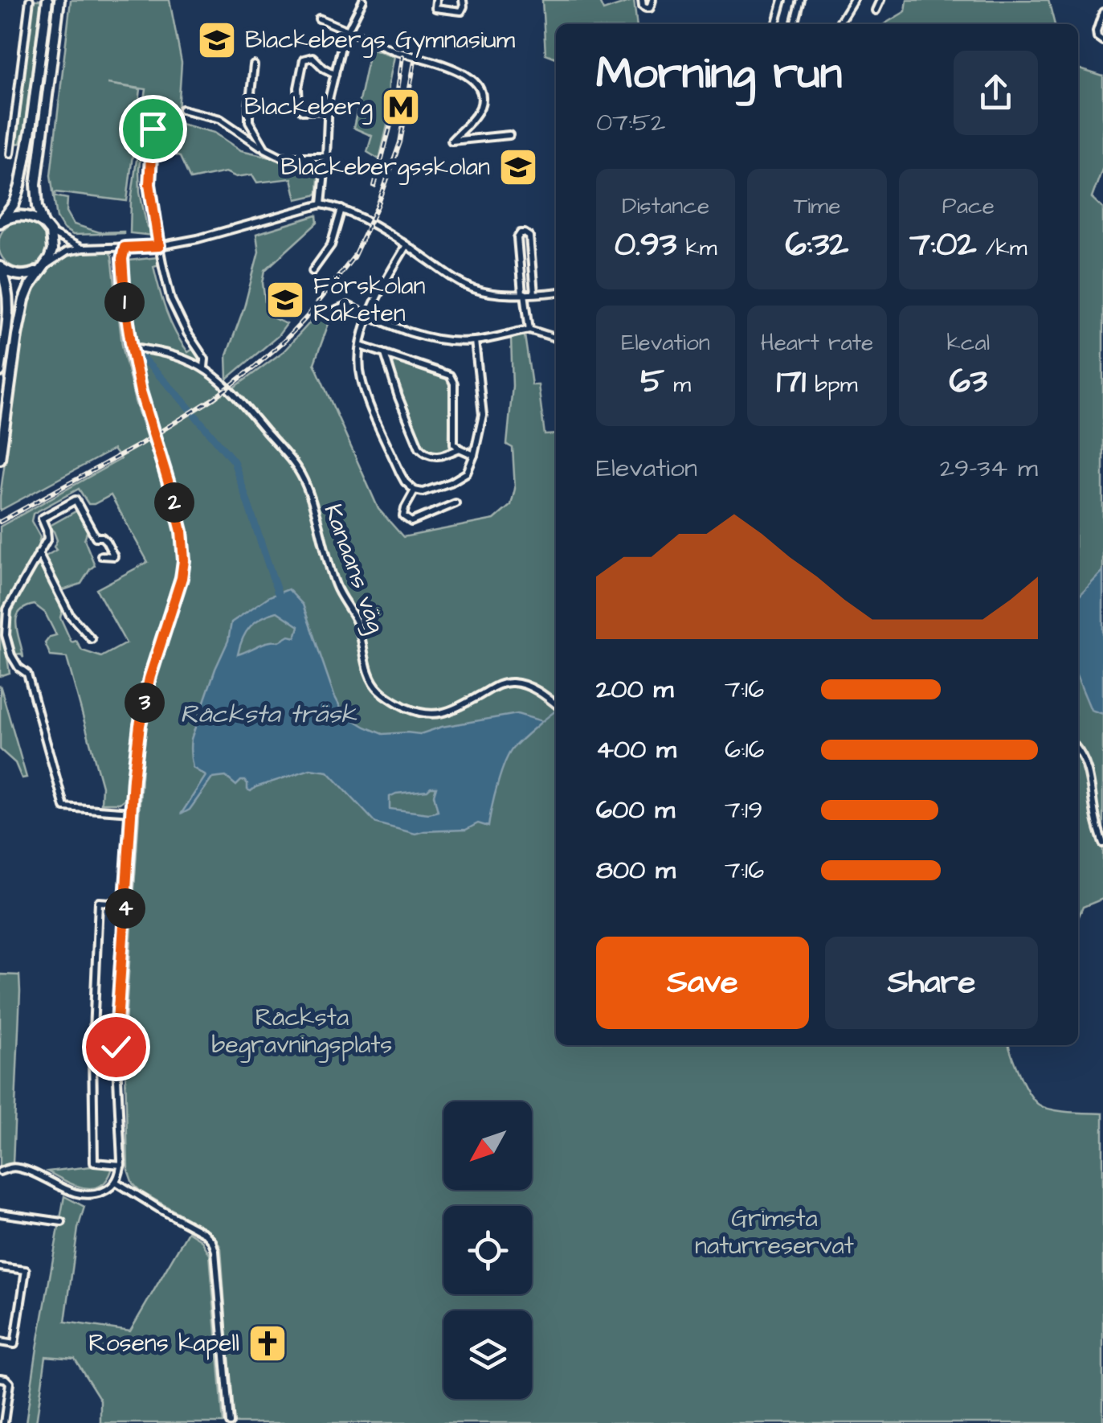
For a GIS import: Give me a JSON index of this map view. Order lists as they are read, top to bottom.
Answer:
{
  "streets": {
    "street": ["Kanaans väg"]
  },
  "water": ["Råcksta träsk"],
  "parks": ["Råcksta begravningsplats", "Grimsta naturreservat"],
  "places": {
    "school or university": ["Blackebergs Gymnasium", "Blackebergsskolan", "Förskolan Raketen"],
    "metro station": ["Blackeberg"],
    "church": ["Rosens kapell"]
  },
  "north": "bottom left",
  "page": {
    "heading": ["Morning run", "07:52"],
    "stats": [
      ["Distance", "0.93 km"],
      ["Time", "6:32"],
      ["Pace", "7:02 /km"],
      ["Elevation", "5 m"],
      ["Heart rate", "171 bpm"],
      ["kcal", "63"]
    ],
    "pins": [
      "1",
      "2",
      "3",
      "4"
    ],
    "chart": ["Elevation", "29–34 m"],
    "list": [
      {
        "name": "200 m",
        "note": "7:16"
      },
      {
        "name": "400 m",
        "note": "6:16"
      },
      {
        "name": "600 m",
        "note": "7:19"
      },
      {
        "name": "800 m",
        "note": "7:16"
      }
    ],
    "buttons": ["Save", "Share"]
  }
}
